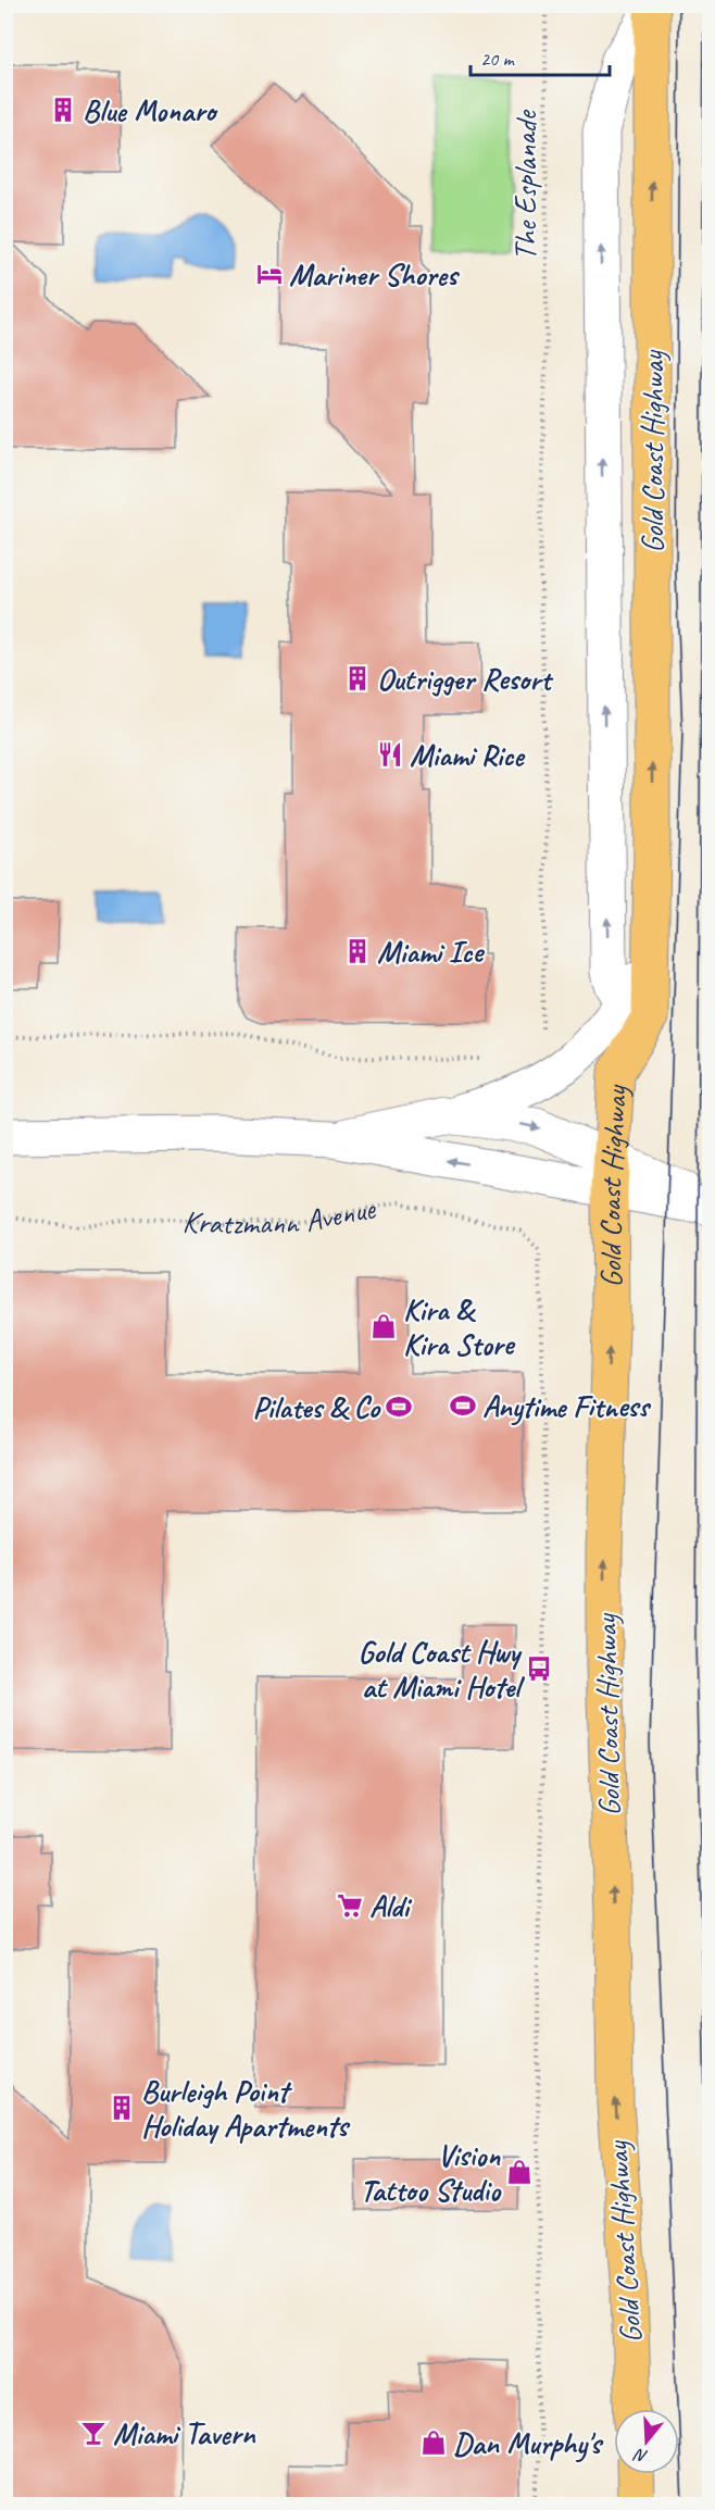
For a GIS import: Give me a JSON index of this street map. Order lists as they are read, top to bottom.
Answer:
{
  "streets": {
    "highway": ["Gold Coast Highway"],
    "street": ["Kratzmann Avenue"],
    "path": ["The Esplanade"]
  },
  "crossings": [
    ["Gold Coast Highway", "Kratzmann Avenue"]
  ],
  "one_way": ["Gold Coast Highway"],
  "places": {
    "building": [
      "Blue Monaro",
      "Outrigger Resort",
      "Miami Ice",
      "Burleigh Point Holiday Apartments"
    ],
    "hotel": ["Mariner Shores"],
    "restaurant": ["Miami Rice"],
    "shop": ["Kira & Kira Store", "Vision Tattoo Studio", "Dan Murphy's"],
    "sports": ["Anytime Fitness", "Pilates & Co"],
    "bus stop": ["Gold Coast Hwy at Miami Hotel"],
    "supermarket": ["Aldi"],
    "bar": ["Miami Tavern"]
  },
  "scale_bar": "20 m",
  "north": "bottom"
}
